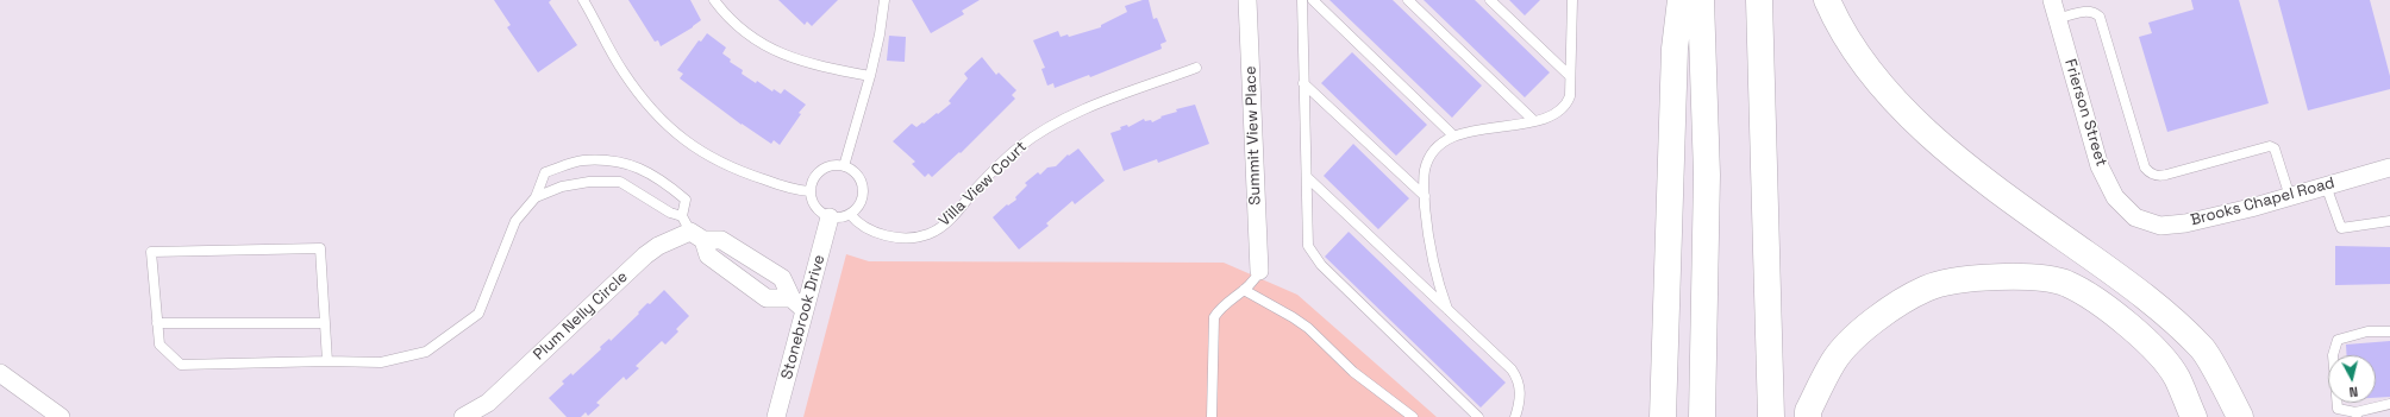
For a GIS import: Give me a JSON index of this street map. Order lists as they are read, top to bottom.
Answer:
{
  "streets": {
    "street": [
      "Frierson Street",
      "Summit View Place",
      "Brooks Chapel Road",
      "Plum Nelly Circle",
      "Stonebrook Drive"
    ],
    "lane": ["Villa View Court"]
  },
  "crossings": [
    ["Frierson Street", "Brooks Chapel Road"],
    ["Villa View Court", "Stonebrook Drive"]
  ],
  "north": "bottom"
}
